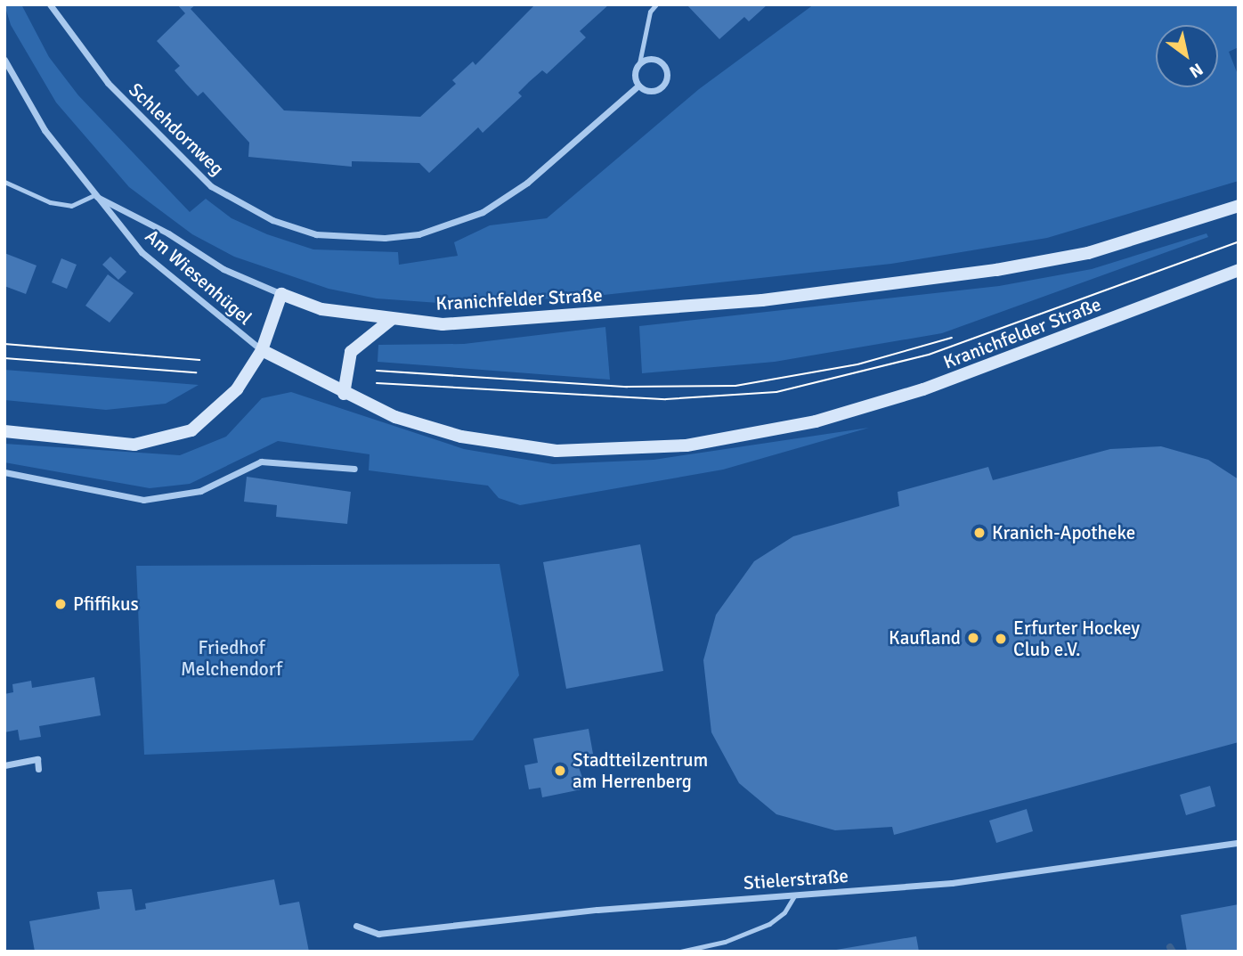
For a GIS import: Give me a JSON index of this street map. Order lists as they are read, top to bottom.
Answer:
{
  "streets": {
    "main road": ["Kranichfelder Straße"],
    "street": ["Schlehdornweg", "Am Wiesenhügel", "Stielerstraße"]
  },
  "crossings": [
    ["Am Wiesenhügel", "Kranichfelder Straße"]
  ],
  "parks": ["Friedhof Melchendorf"],
  "places": [
    "Kranich-Apotheke",
    "Pfiffikus",
    "Kaufland",
    "Erfurter Hockey Club e.V.",
    "Stadtteilzentrum am Herrenberg"
  ],
  "north": "bottom right"
}
